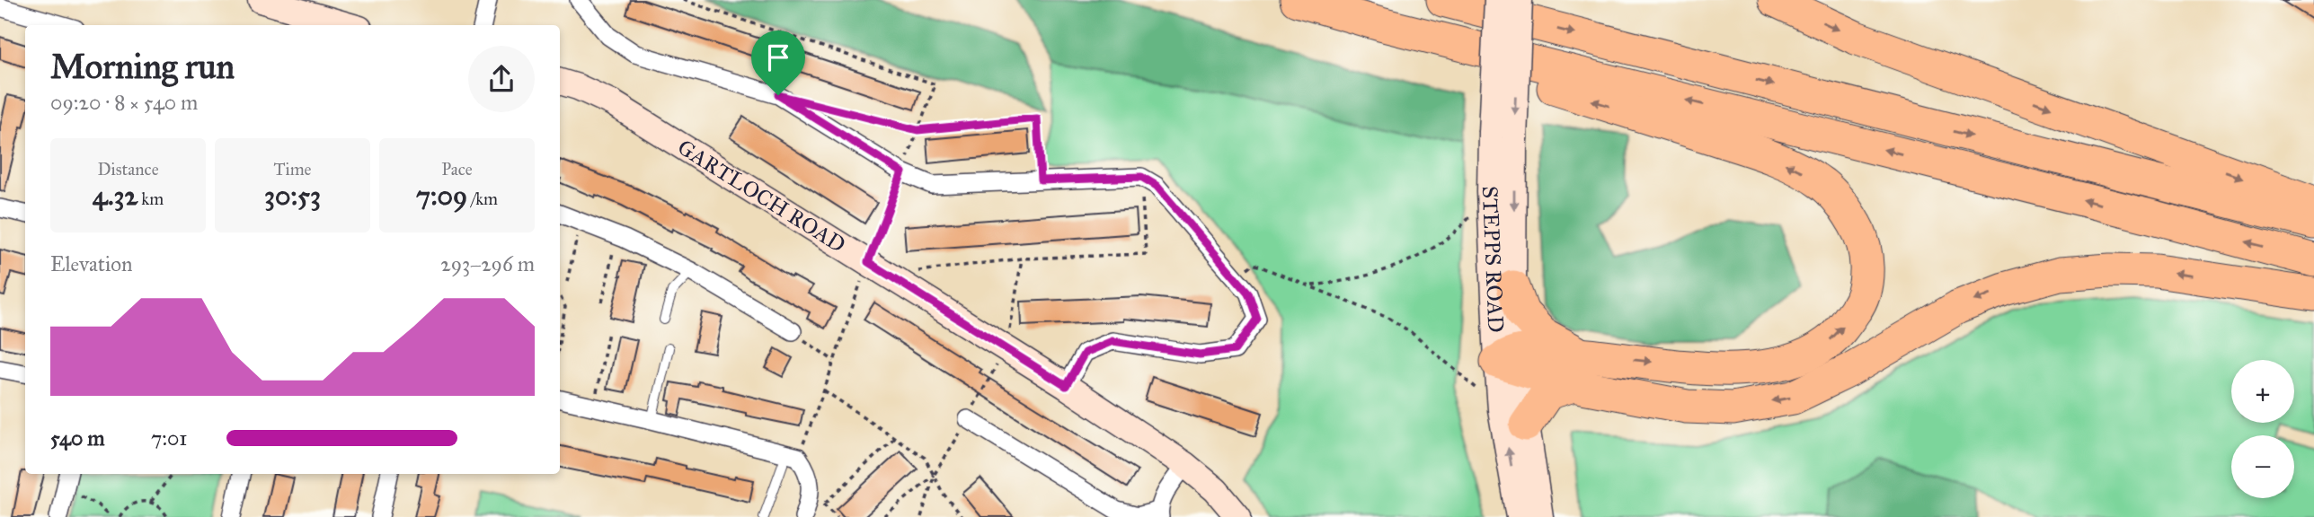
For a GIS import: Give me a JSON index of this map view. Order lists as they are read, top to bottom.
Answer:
{
  "streets": {
    "main road": ["GARTLOCH ROAD", "STEPPS ROAD"]
  },
  "page": {
    "heading": ["Morning run", "09:20 · 8 × 540 m"],
    "stats": [
      ["Distance", "4.32 km"],
      ["Time", "30:53"],
      ["Pace", "7:09 /km"]
    ],
    "chart": ["Elevation", "293–296 m"],
    "map_buttons": ["+", "−"],
    "list": [
      {
        "name": "540 m",
        "note": "7:01"
      }
    ]
  }
}
